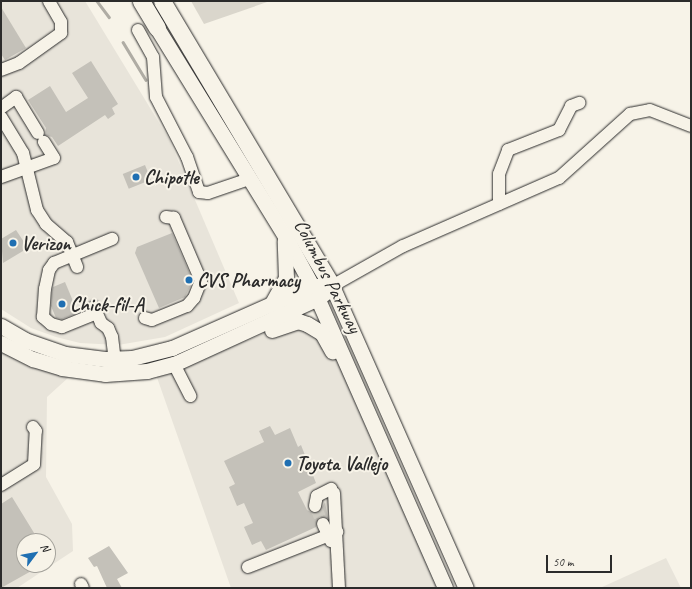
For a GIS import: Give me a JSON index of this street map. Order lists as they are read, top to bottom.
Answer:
{
  "streets": {
    "highway": ["Columbus Parkway"]
  },
  "places": [
    "Chipotle",
    "Verizon",
    "CVS Pharmacy",
    "Chick-fil-A",
    "Toyota Vallejo"
  ],
  "scale_bar": "50 m",
  "north": "top right"
}
